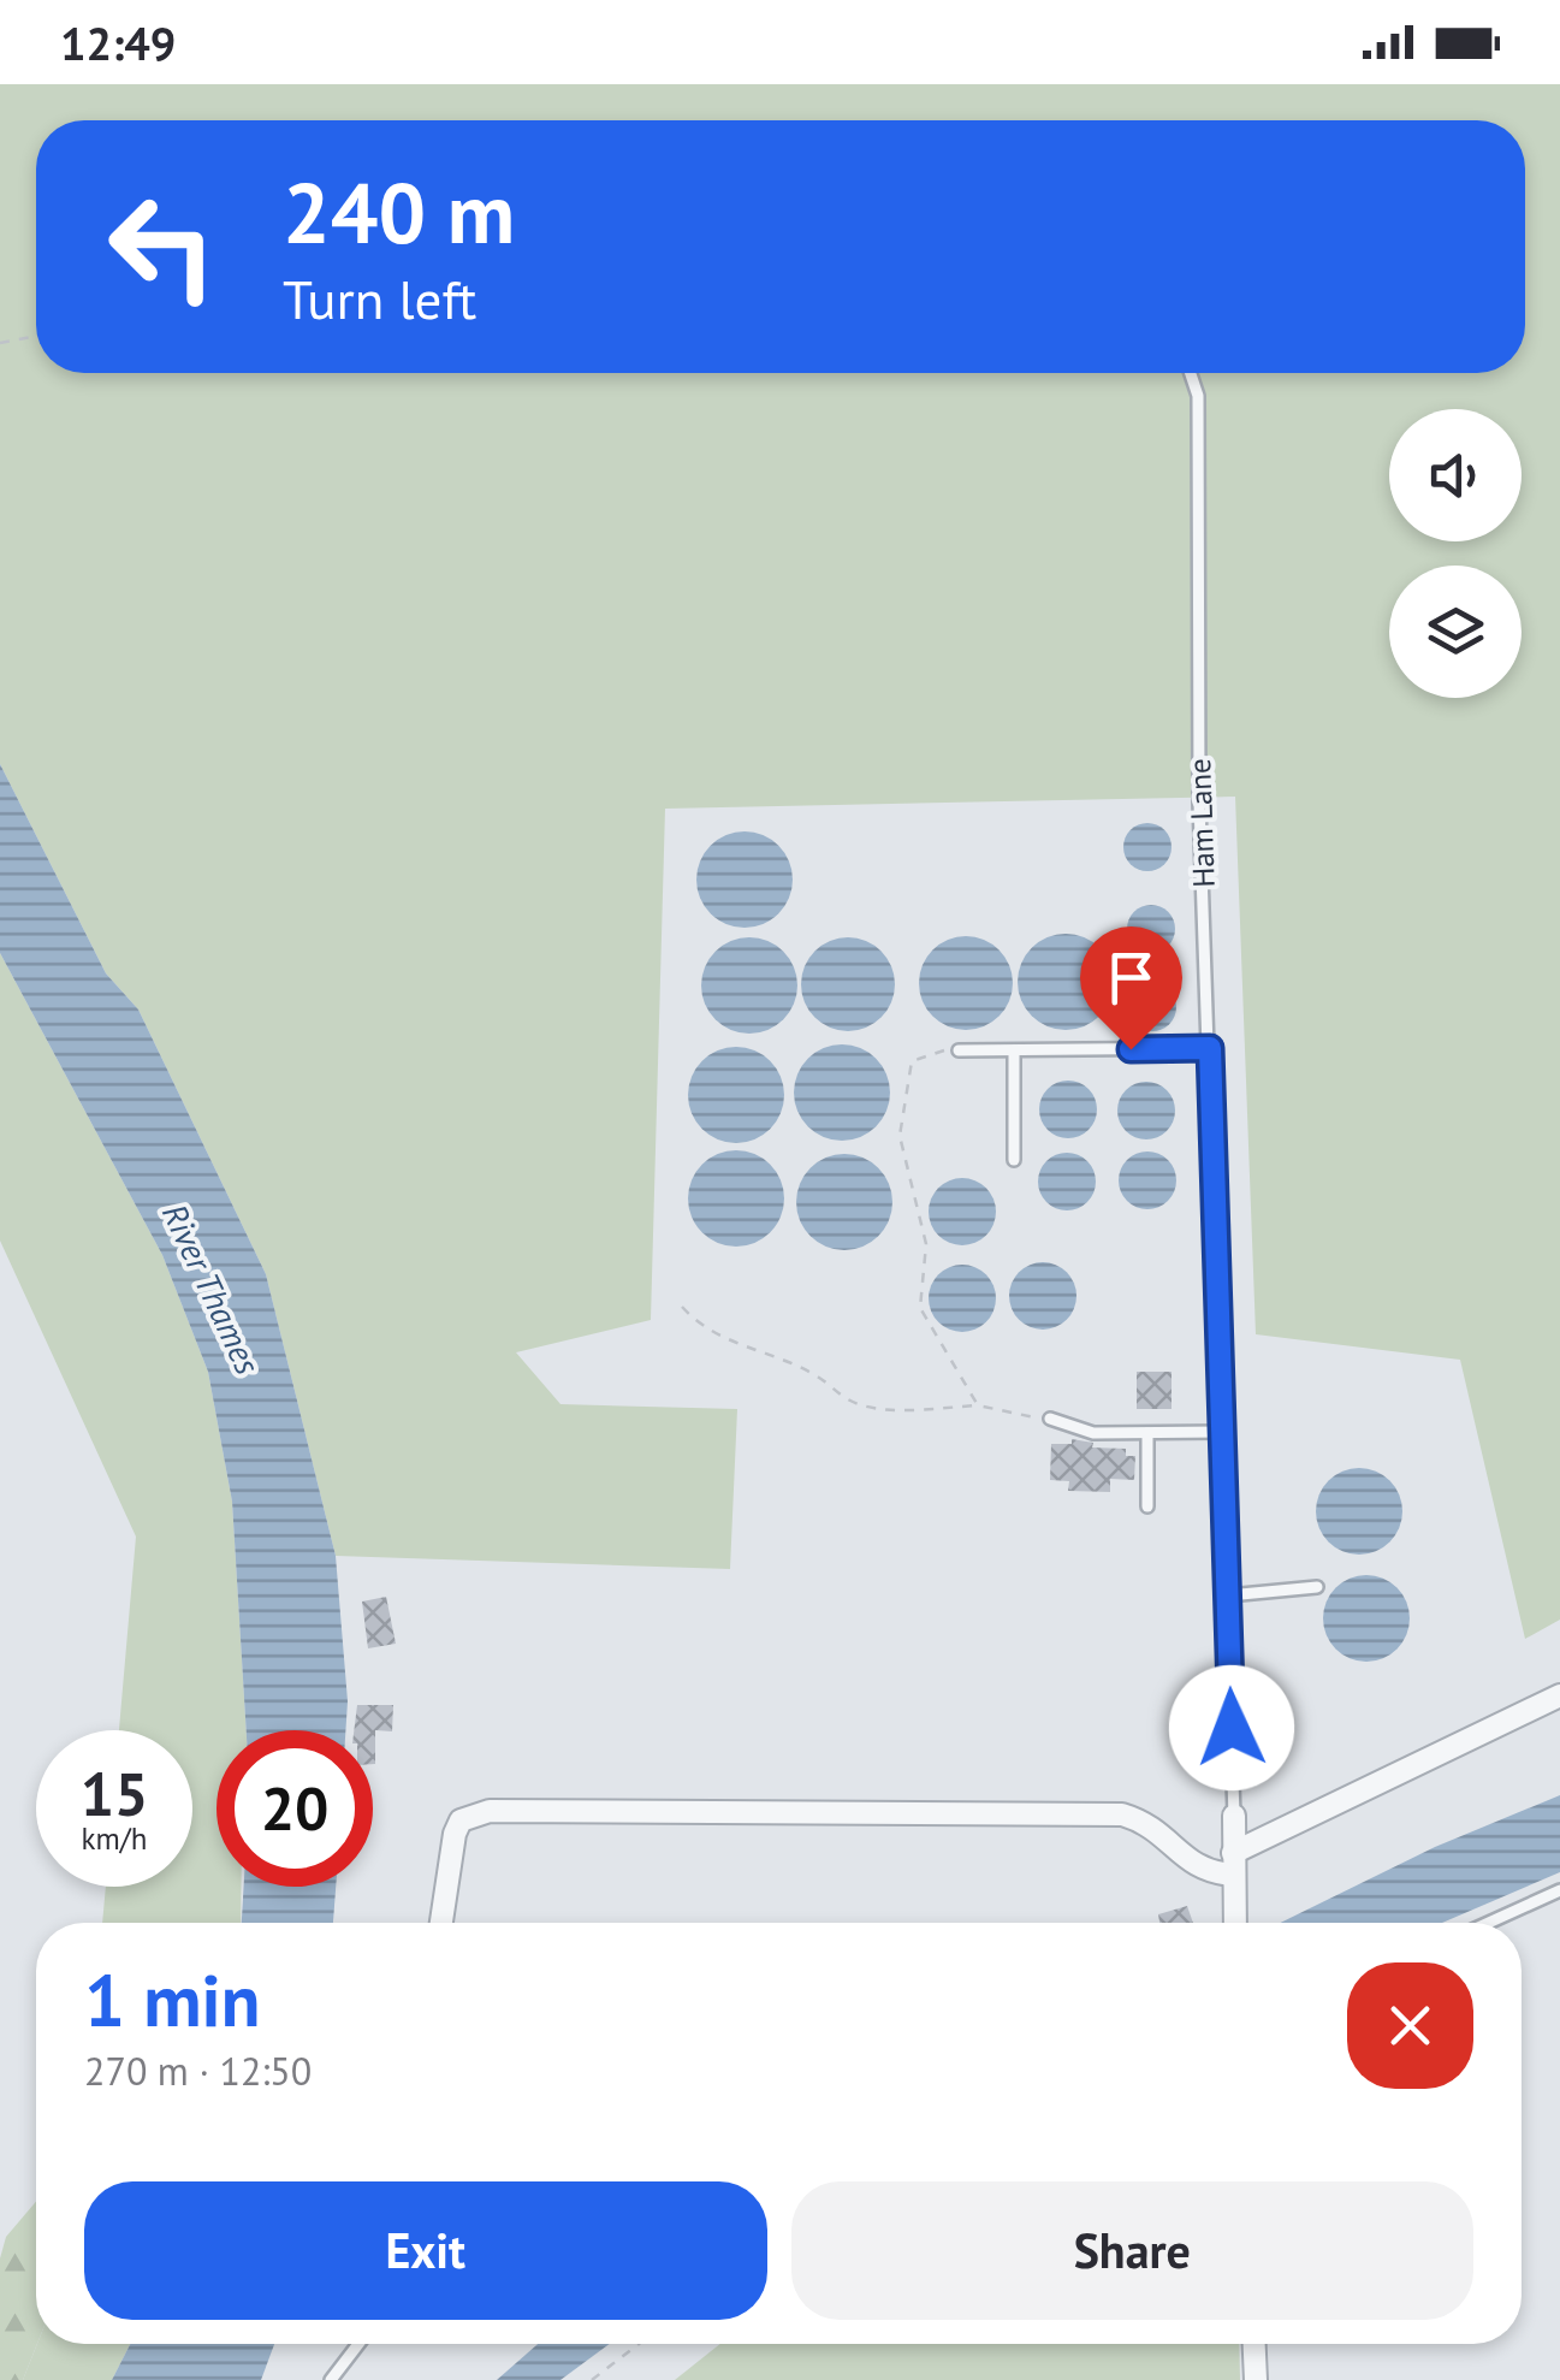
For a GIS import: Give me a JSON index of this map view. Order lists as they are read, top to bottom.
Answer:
{
  "streets": {
    "street": ["Ham Lane"]
  },
  "water": ["River Thames"],
  "page": {
    "status": "12:49",
    "turn": ["240 m", "Turn left"],
    "speed": "15 km/h",
    "limit": "20",
    "heading": ["1 min", "270 m · 12:50"],
    "buttons": ["Exit", "Share"]
  }
}
